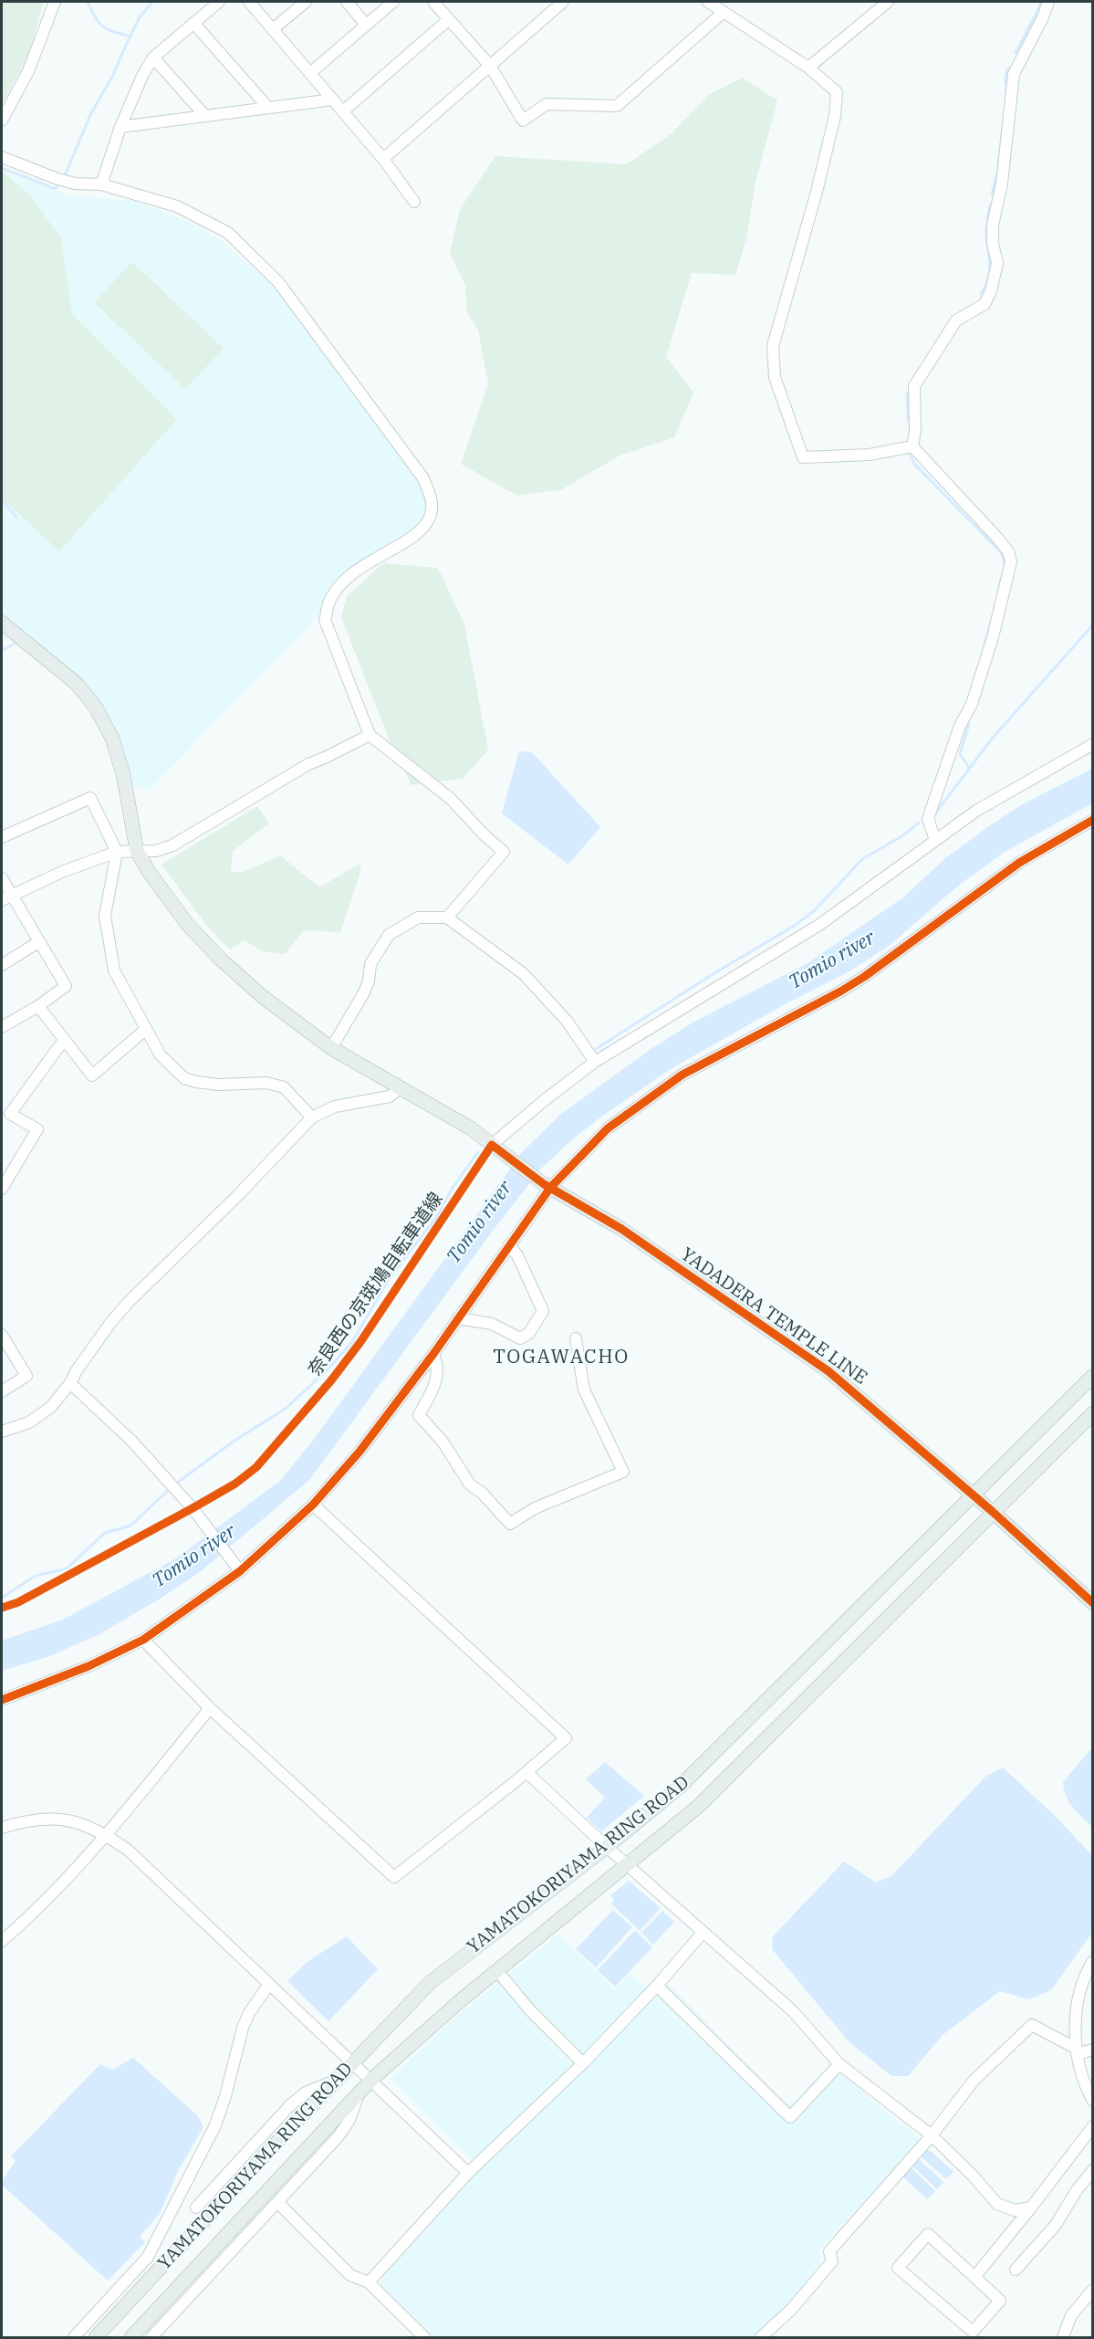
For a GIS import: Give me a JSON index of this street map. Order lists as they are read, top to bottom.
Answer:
{
  "streets": {
    "main road": ["YADADERA TEMPLE LINE", "YAMATOKORIYAMA RING ROAD"],
    "cycle path": ["奈良西の京斑鳩自転車道線"]
  },
  "crossings": [
    ["YADADERA TEMPLE LINE", "YAMATOKORIYAMA RING ROAD"]
  ],
  "districts": ["TOGAWACHO"],
  "water": ["Tomio river"]
}
